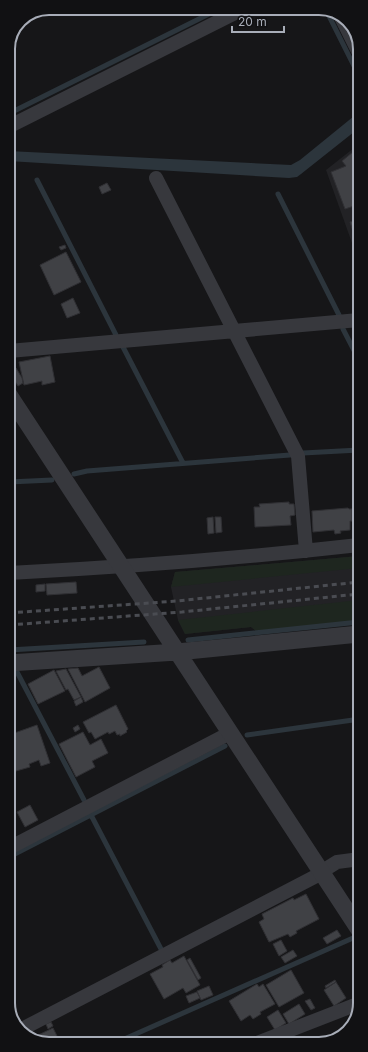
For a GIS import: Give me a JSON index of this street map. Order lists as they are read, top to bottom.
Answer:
{
  "scale_bar": "20 m"
}
